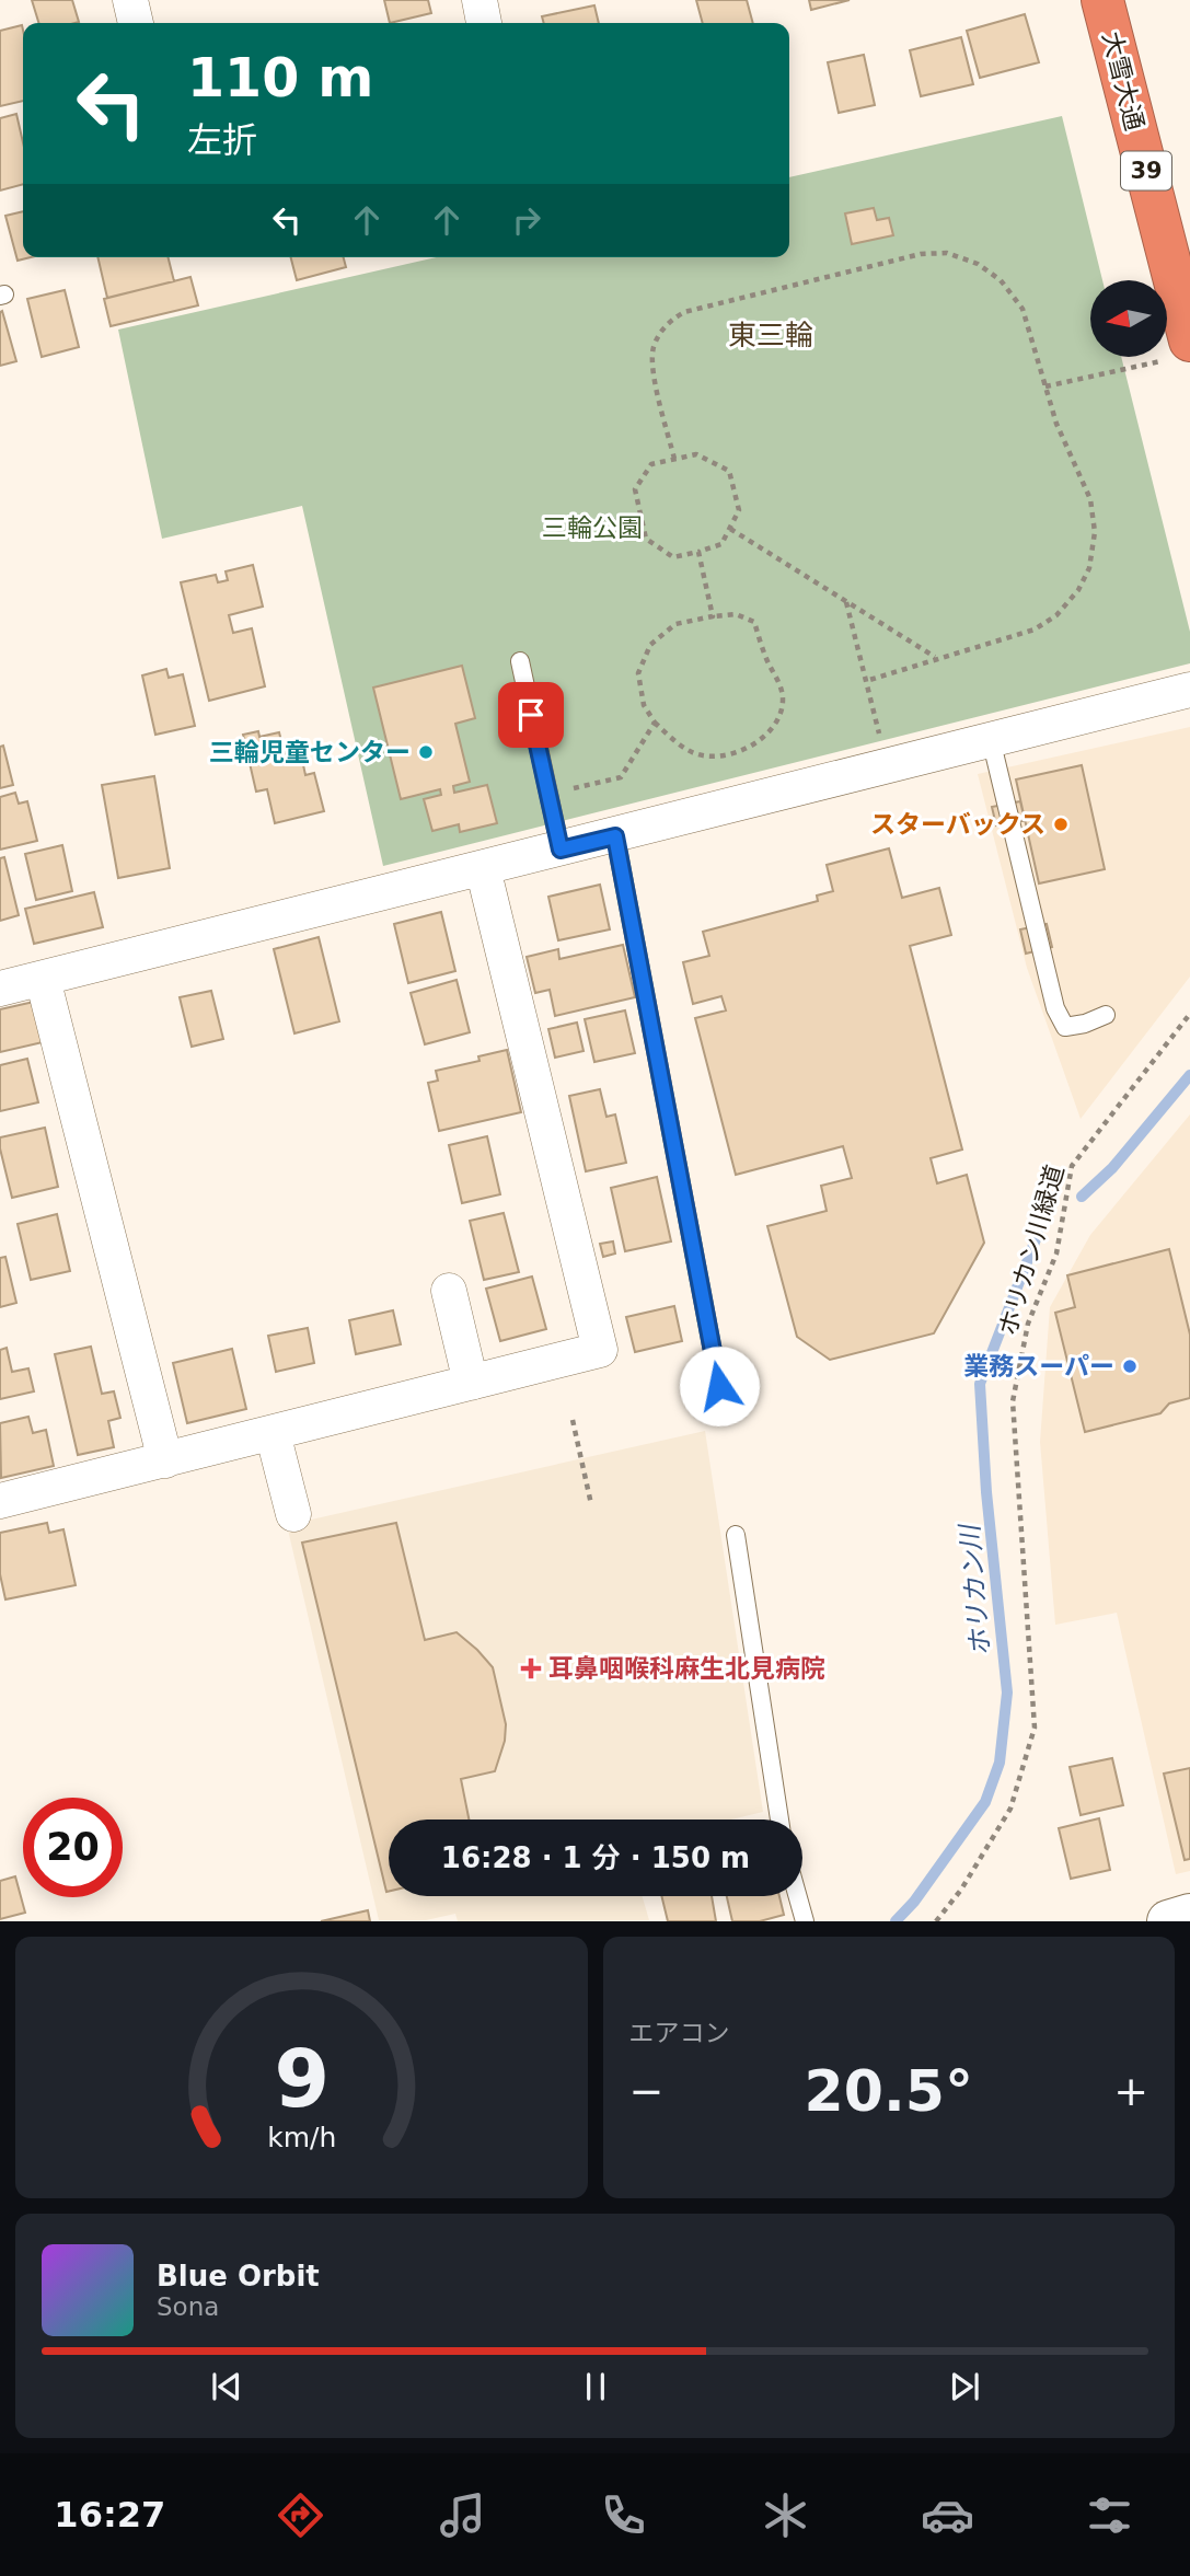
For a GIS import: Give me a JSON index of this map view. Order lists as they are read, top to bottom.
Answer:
{
  "streets": {
    "highway": ["大雪大通", "39"],
    "path": ["ホリカン川緑道"]
  },
  "districts": ["東三輪"],
  "water": ["ホリカン川"],
  "parks": ["三輪公園"],
  "places": {
    "other": ["三輪児童センター", "スターバックス", "業務スーパー"],
    "health": ["耳鼻咽喉科麻生北見病院"]
  },
  "north": "left",
  "page": {
    "turn": ["110 m", "左折"],
    "limit": "20",
    "trip": "16:28 · 1 分 · 150 m",
    "tile": "エアコン",
    "heat": ["−", "20.5°", "+"],
    "song": ["Blue Orbit", "Sona"],
    "tabs": "16:27",
    "gauge": ["9", "km/h"]
  }
}
